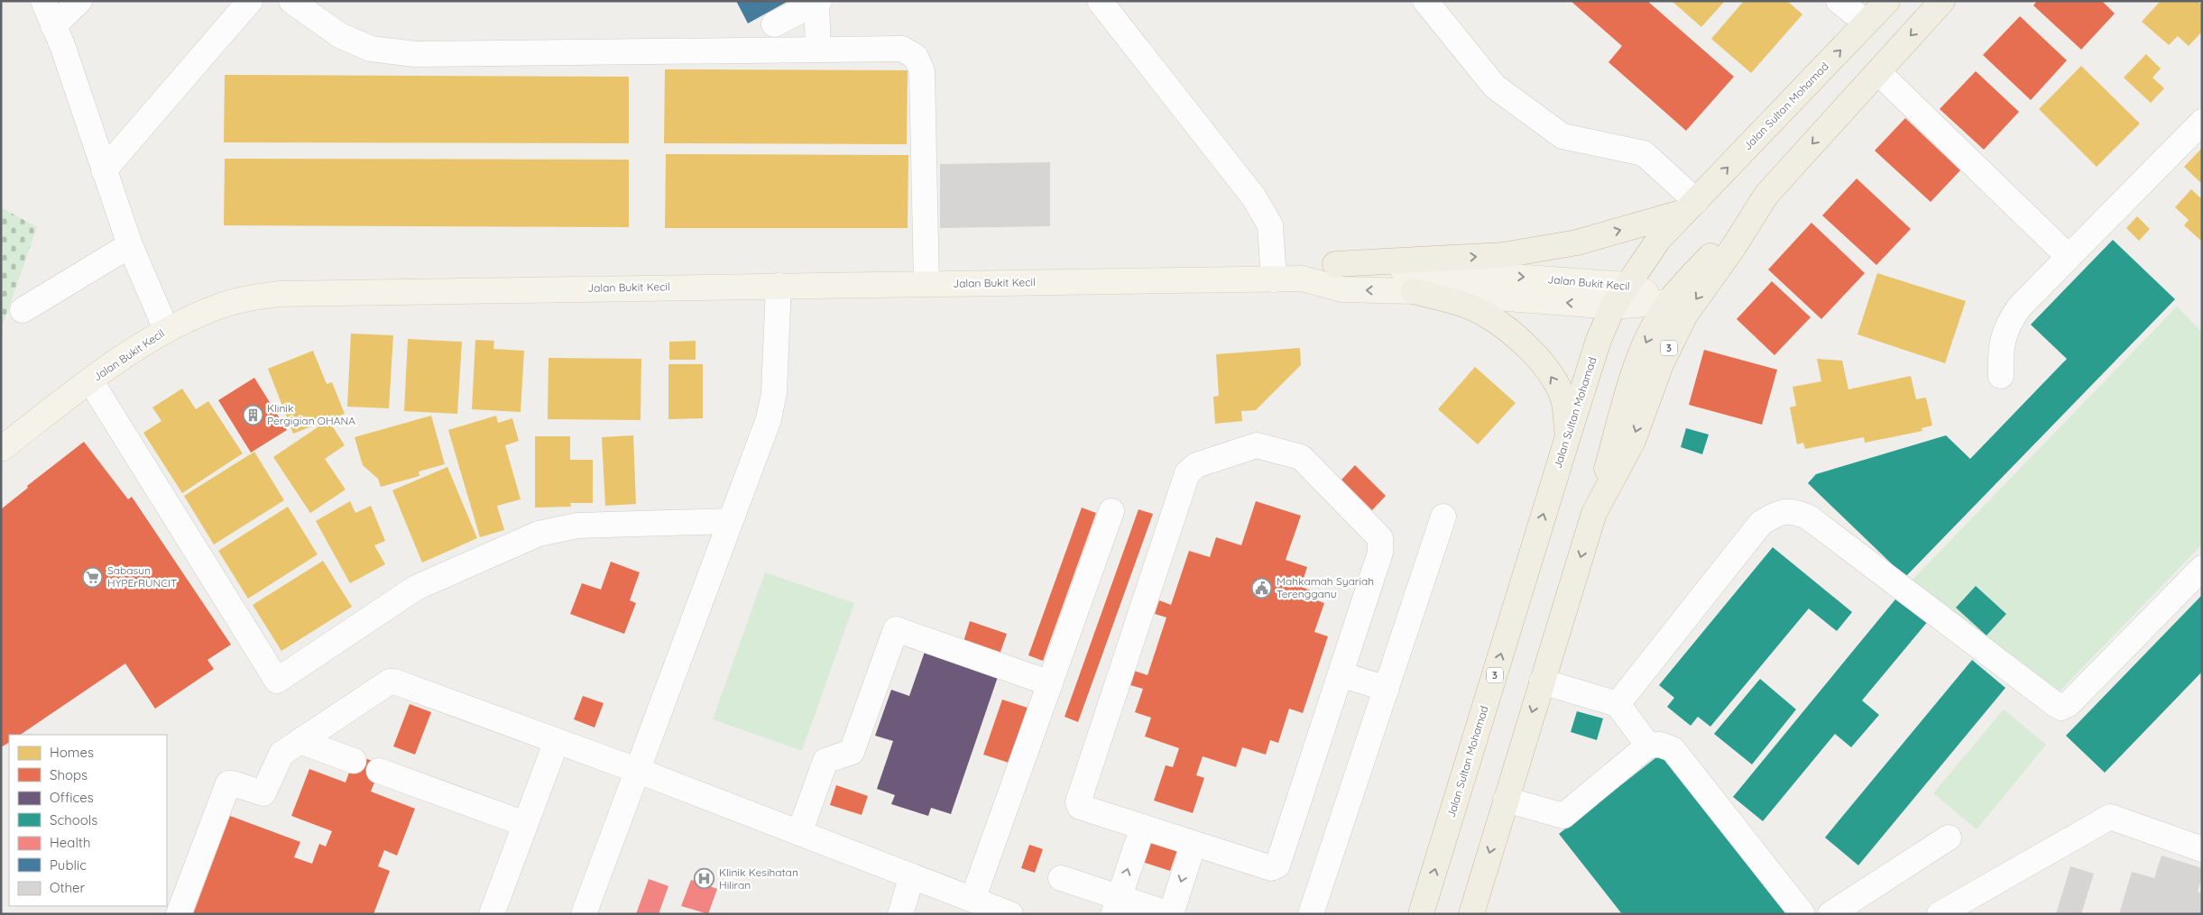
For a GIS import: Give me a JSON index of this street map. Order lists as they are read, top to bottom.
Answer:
{
  "streets": {
    "highway": ["Jalan Sultan Mohamad", "3"],
    "main road": ["Jalan Bukit Kecil"]
  },
  "crossings": [
    ["Jalan Sultan Mohamad", "Jalan Bukit Kecil"],
    ["Jalan Bukit Kecil", "3"]
  ],
  "places": {
    "building": ["Klinik Pergigian OHANA"],
    "supermarket": ["Sabasun HYPErRUNCIT"],
    "public building": ["Mahkamah Syariah Terengganu"],
    "hospital": ["Klinik Kesihatan Hiliran"]
  },
  "legend": [
    "Homes",
    "Shops",
    "Offices",
    "Schools",
    "Health",
    "Public",
    "Other"
  ]
}
